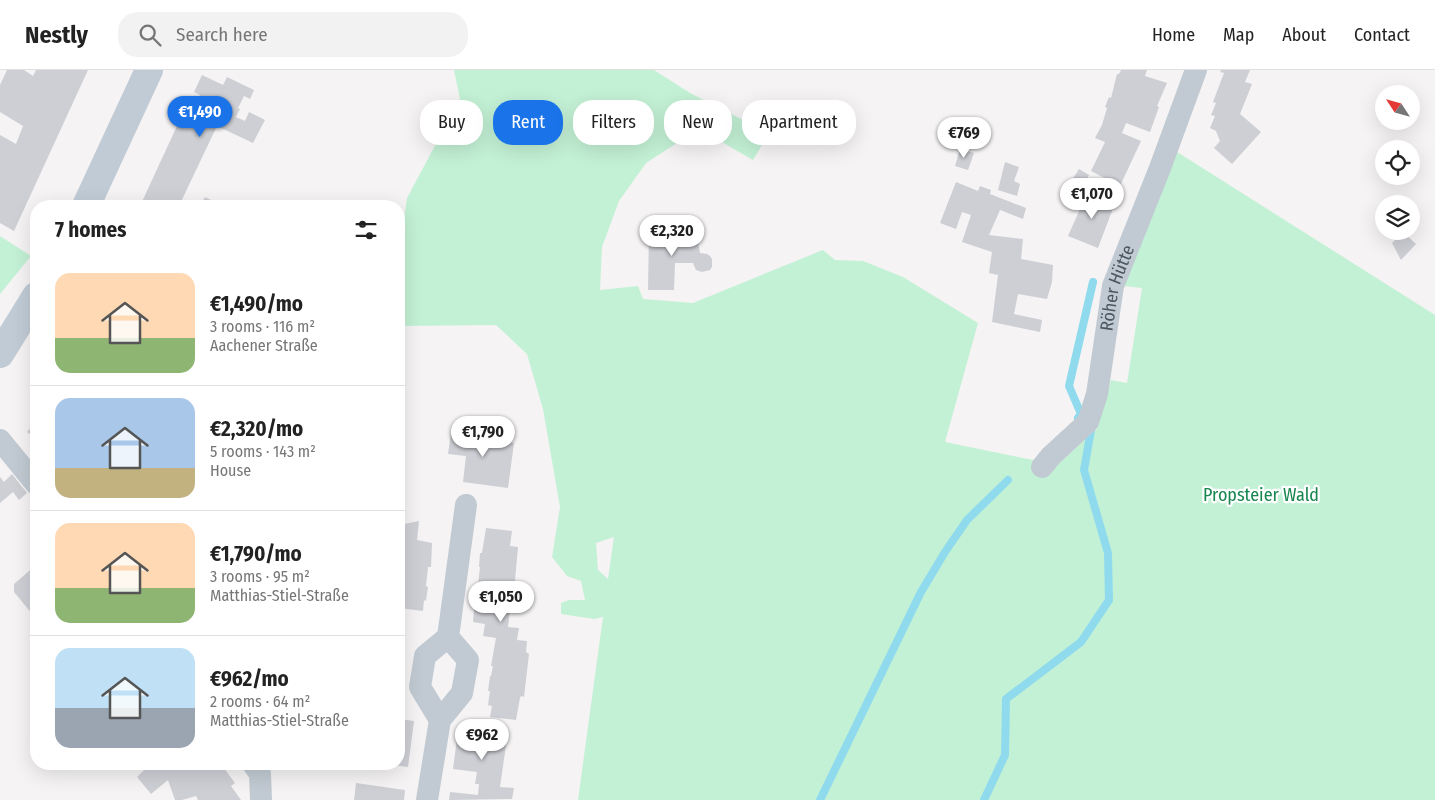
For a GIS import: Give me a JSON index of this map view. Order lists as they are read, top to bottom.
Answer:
{
  "streets": {
    "street": ["Röher Hütte"]
  },
  "parks": ["Propsteier Wald"],
  "north": "top left",
  "page": {
    "header": "Nestly",
    "search": "Search here",
    "nav": [
      "Home",
      "Map",
      "About",
      "Contact"
    ],
    "price": [
      "€1,490",
      "€769",
      "€1,070",
      "€2,320",
      "€1,790",
      "€1,050",
      "€962"
    ],
    "chip": [
      "Buy",
      "Rent",
      "Filters",
      "New",
      "Apartment"
    ],
    "heading": "7 homes",
    "list": [
      {
        "name": "€1,490/mo",
        "note": "3 rooms · 116 m² · Aachener Straße"
      },
      {
        "name": "€2,320/mo",
        "note": "5 rooms · 143 m² · House"
      },
      {
        "name": "€1,790/mo",
        "note": "3 rooms · 95 m² · Matthias-Stiel-Straße"
      },
      {
        "name": "€962/mo",
        "note": "2 rooms · 64 m² · Matthias-Stiel-Straße"
      }
    ]
  }
}
